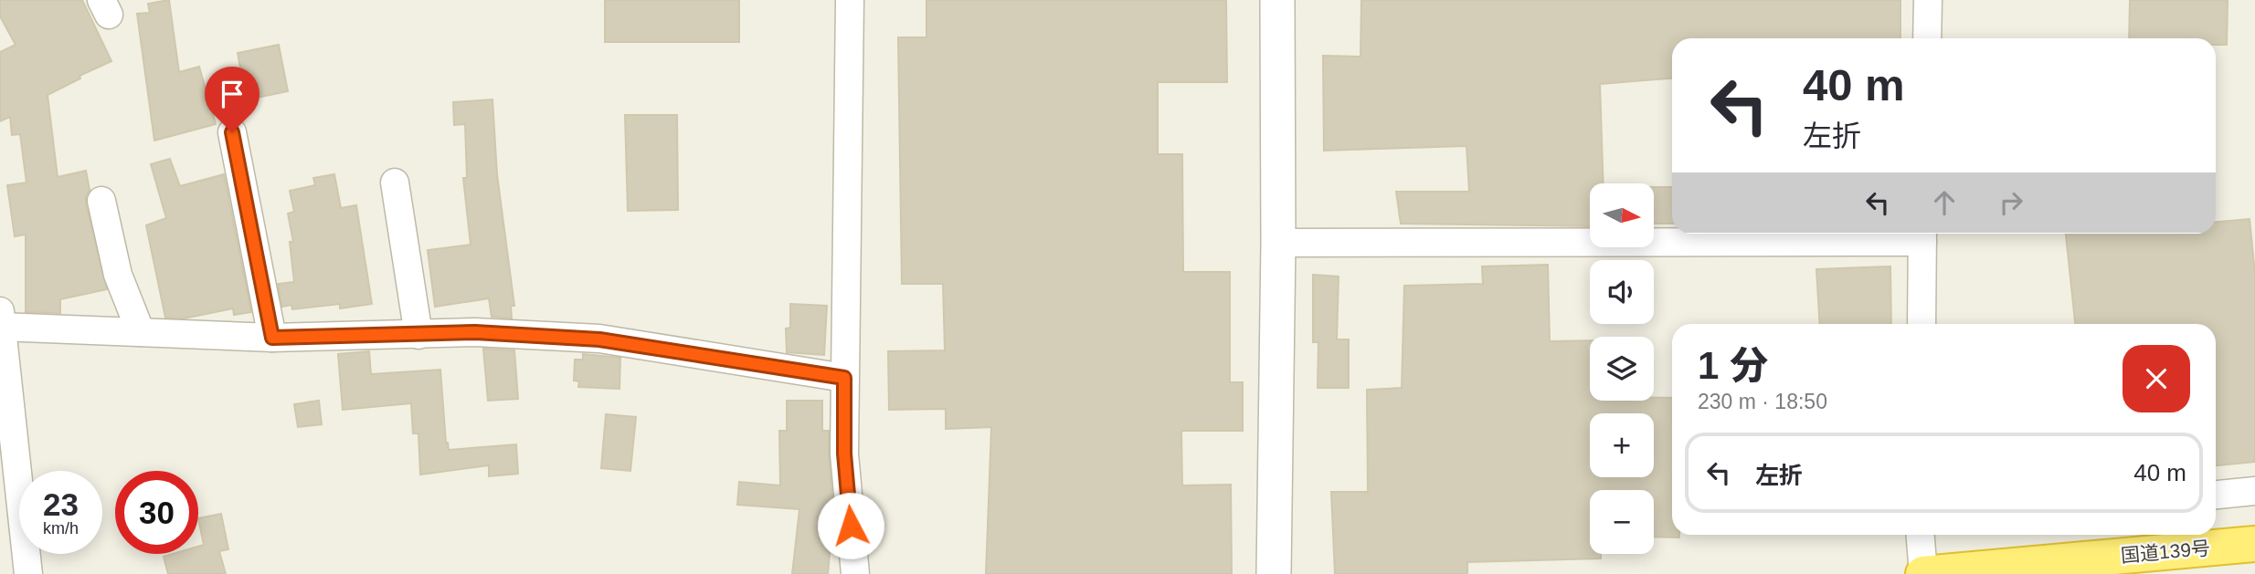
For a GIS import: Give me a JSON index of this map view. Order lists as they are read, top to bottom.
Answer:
{
  "streets": {
    "highway": ["国道139号"]
  },
  "north": "right",
  "page": {
    "turn": ["40 m", "左折"],
    "map_buttons": ["+", "−"],
    "heading": ["1 分", "230 m · 18:50"],
    "list": [
      {
        "name": "左折",
        "value": "40 m"
      }
    ],
    "speed": "23 km/h",
    "limit": "30"
  }
}
